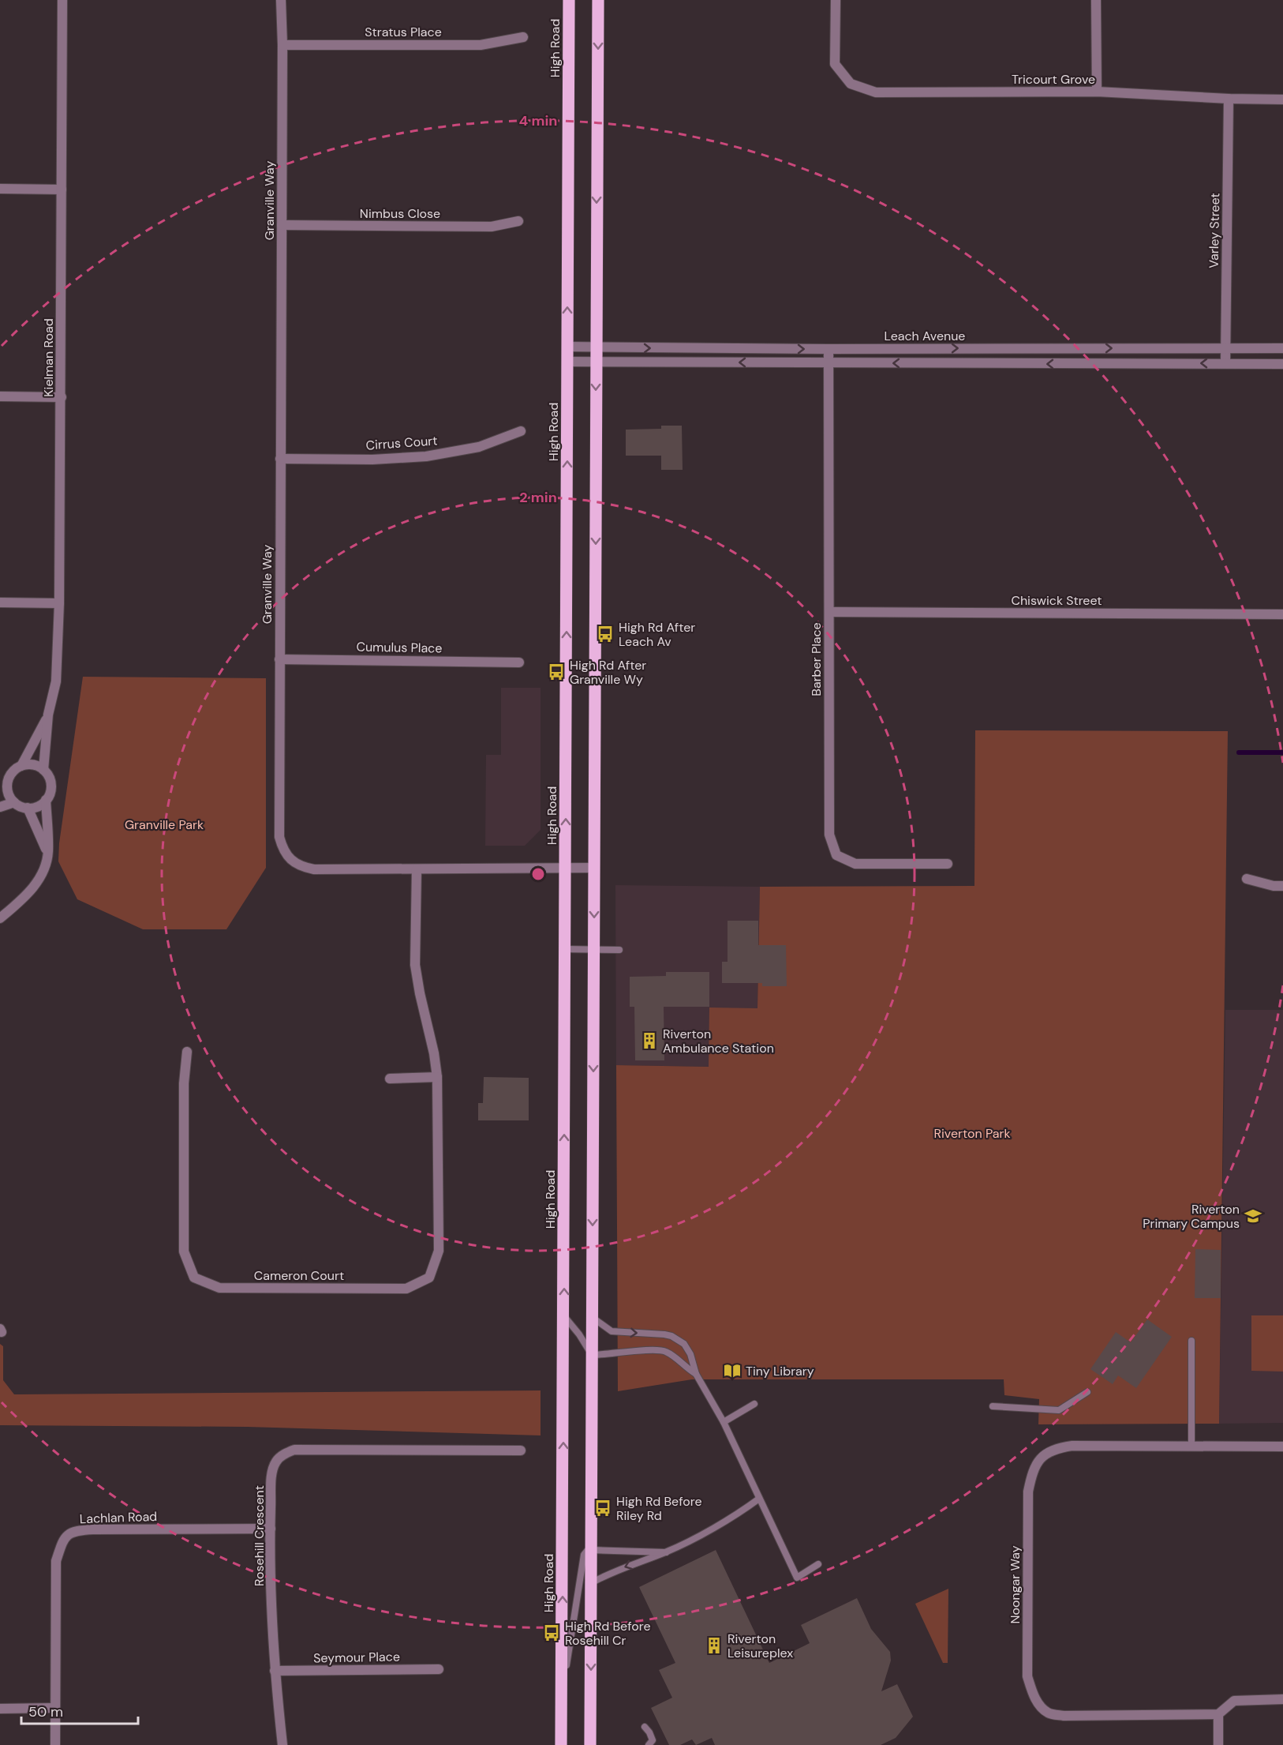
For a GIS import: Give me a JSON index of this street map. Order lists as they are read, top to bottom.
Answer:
{
  "streets": {
    "main road": ["High Road"],
    "street": [
      "Stratus Place",
      "Tricourt Grove",
      "Granville Way",
      "Nimbus Close",
      "Varley Street",
      "Leach Avenue",
      "Kielman Road",
      "Cirrus Court",
      "Chiswick Street",
      "Cumulus Place",
      "Barber Place",
      "Cameron Court",
      "Lachlan Road",
      "Rosehill Crescent",
      "Noongar Way",
      "Seymour Place"
    ]
  },
  "crossings": [
    ["Stratus Place", "Granville Way"],
    ["High Road", "Granville Way"],
    ["High Road", "Leach Avenue"],
    ["Tricourt Grove", "Varley Street"],
    ["Granville Way", "Nimbus Close"],
    ["Granville Way", "Cirrus Court"],
    ["Granville Way", "Cumulus Place"],
    ["Granville Way", "Cameron Court"],
    ["Varley Street", "Leach Avenue"],
    ["Leach Avenue", "Barber Place"],
    ["Chiswick Street", "Barber Place"],
    ["Lachlan Road", "Rosehill Crescent"],
    ["Rosehill Crescent", "Seymour Place"]
  ],
  "parks": ["Granville Park", "Riverton Park"],
  "places": {
    "bus stop": [
      "High Rd After Leach Av",
      "High Rd After Granville Wy",
      "High Rd Before Riley Rd",
      "High Rd Before Rosehill Cr"
    ],
    "building": ["Riverton Ambulance Station", "Riverton Leisureplex"],
    "school or university": ["Riverton Primary Campus"],
    "library": ["Tiny Library"]
  },
  "scale_bar": "50 m",
  "rings": ["4 min", "2 min"]
}
